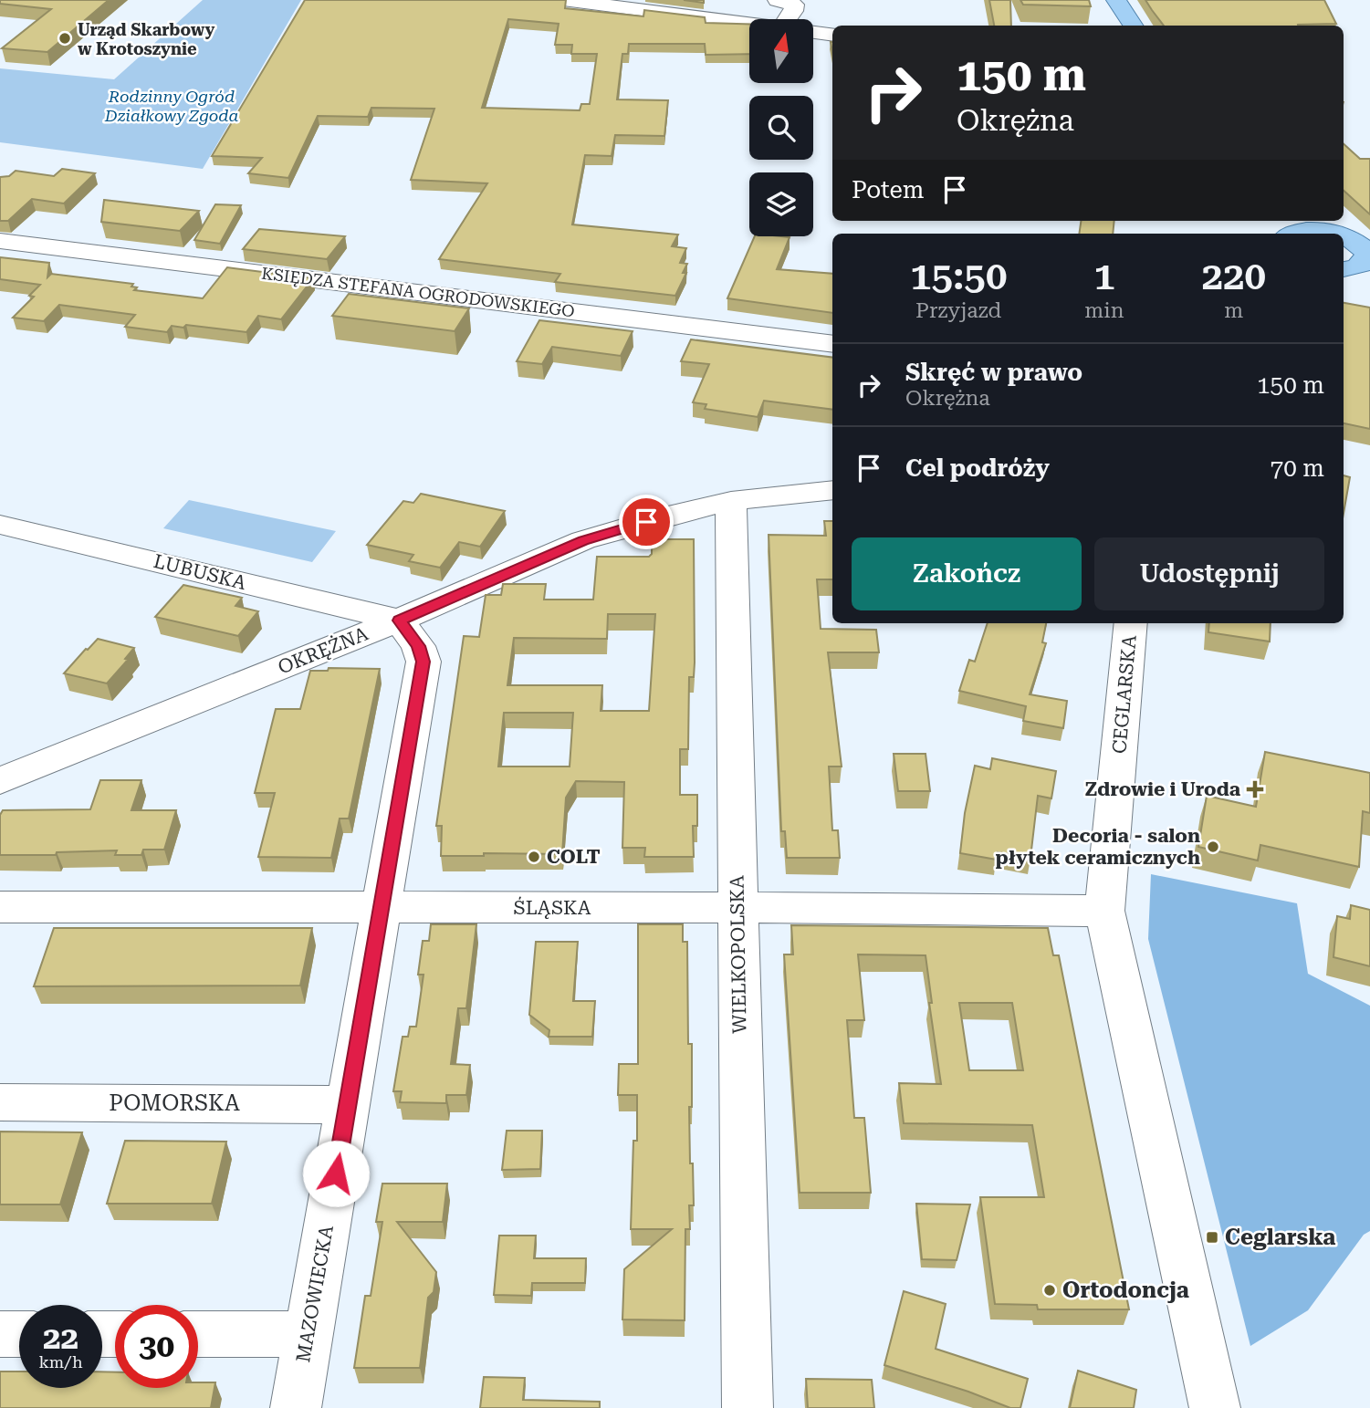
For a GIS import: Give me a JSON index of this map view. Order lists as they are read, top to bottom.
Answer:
{
  "streets": {
    "street": [
      "KSIĘDZA STEFANA OGRODOWSKIEGO",
      "LUBUSKA",
      "OKRĘŻNA",
      "CEGLARSKA",
      "ŚLĄSKA",
      "WIELKOPOLSKA",
      "POMORSKA",
      "MAZOWIECKA"
    ]
  },
  "crossings": [
    ["LUBUSKA", "OKRĘŻNA"],
    ["LUBUSKA", "MAZOWIECKA"],
    ["OKRĘŻNA", "WIELKOPOLSKA"],
    ["OKRĘŻNA", "MAZOWIECKA"],
    ["CEGLARSKA", "ŚLĄSKA"],
    ["ŚLĄSKA", "WIELKOPOLSKA"],
    ["ŚLĄSKA", "MAZOWIECKA"],
    ["POMORSKA", "MAZOWIECKA"]
  ],
  "parks": ["Rodzinny Ogród Działkowy Zgoda"],
  "places": {
    "other": [
      "Urząd Skarbowy w Krotoszynie",
      "Decoria - salon płytek ceramicznych",
      "COLT",
      "Ortodoncja"
    ],
    "health": ["Zdrowie i Uroda"],
    "transit": ["Ceglarska"]
  },
  "north": "top",
  "page": {
    "turn": ["150 m", "Okrężna"],
    "then": "Potem",
    "eta": [
      "15:50",
      "Przyjazd",
      "1",
      "min",
      "220",
      "m"
    ],
    "list": [
      {
        "name": "Skręć w prawo",
        "note": "Okrężna",
        "value": "150 m"
      },
      {
        "name": "Cel podróży",
        "value": "70 m"
      }
    ],
    "buttons": ["Zakończ", "Udostępnij"],
    "speed": "22 km/h",
    "limit": "30"
  }
}
